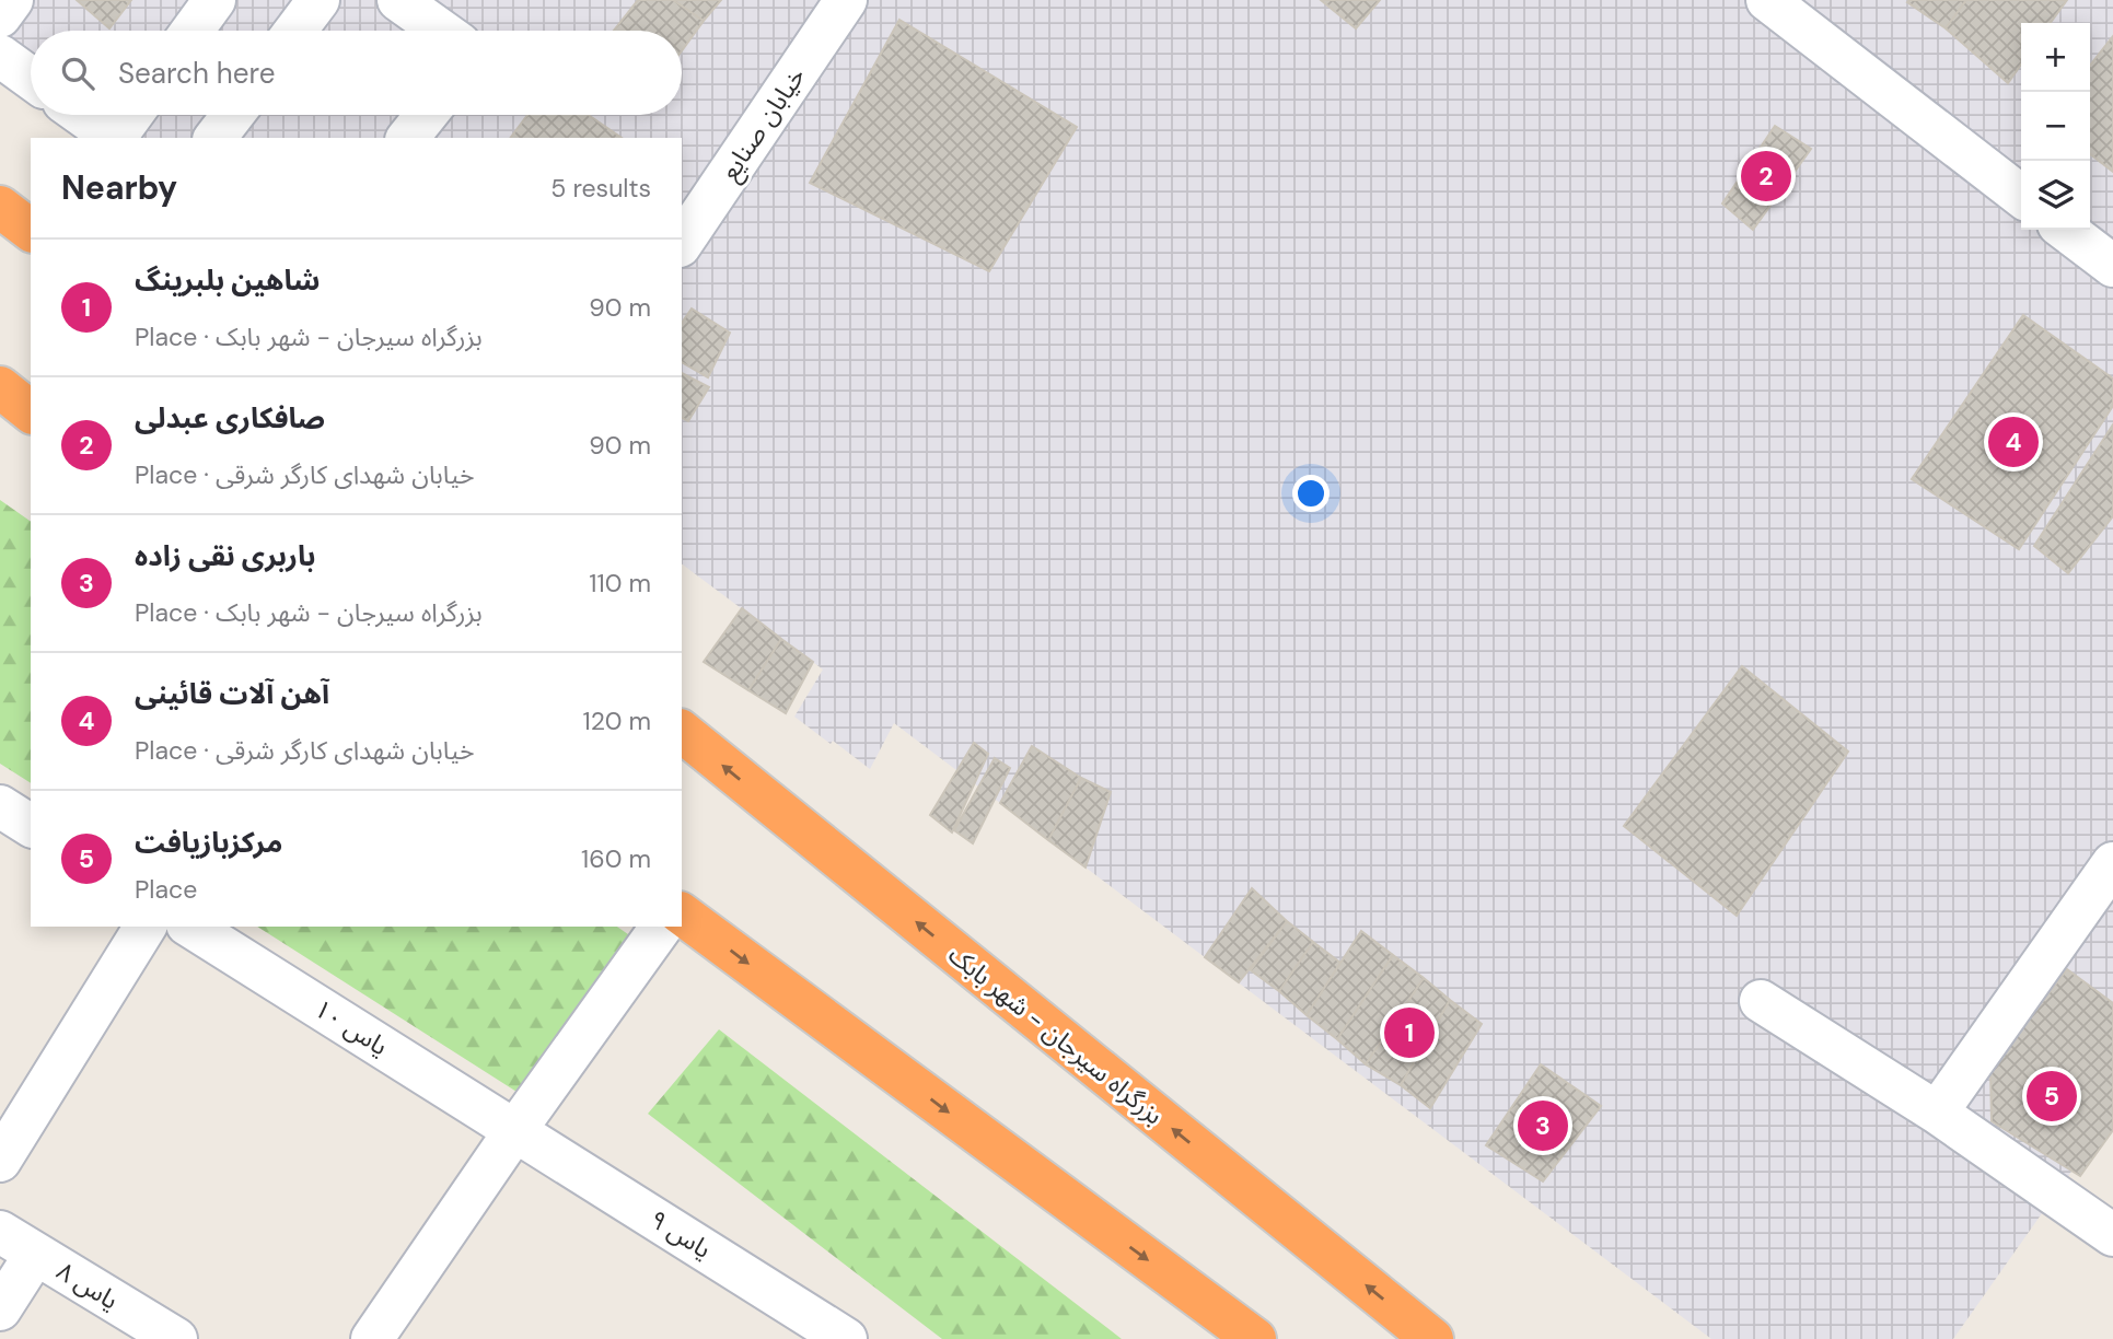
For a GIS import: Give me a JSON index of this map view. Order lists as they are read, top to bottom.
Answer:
{
  "streets": {
    "highway": ["بزرگراه سیرجان - شهر بابک"],
    "street": [
      "خیابان صنایع",
      "یاس ۱۰",
      "یاس ۹",
      "یاس ۸"
    ]
  },
  "crossings": [
    ["یاس ۱۰", "یاس ۹"]
  ],
  "page": {
    "map_buttons": ["+", "−"],
    "search": "Search here",
    "heading": ["Nearby", "5 results"],
    "pins": [
      "2",
      "4",
      "1",
      "5",
      "3"
    ],
    "list": [
      {
        "mark": "1",
        "name": "شاهین بلبرینگ",
        "note": "Place · بزرگراه سیرجان - شهر بابک",
        "value": "90 m"
      },
      {
        "mark": "2",
        "name": "صافکاری عبدلی",
        "note": "Place · خیابان شهدای کارگر شرقی",
        "value": "90 m"
      },
      {
        "mark": "3",
        "name": "باربری نقی زاده",
        "note": "Place · بزرگراه سیرجان - شهر بابک",
        "value": "110 m"
      },
      {
        "mark": "4",
        "name": "آهن آلات قائینی",
        "note": "Place · خیابان شهدای کارگر شرقی",
        "value": "120 m"
      },
      {
        "mark": "5",
        "name": "مرکزبازیافت",
        "note": "Place",
        "value": "160 m"
      }
    ]
  }
}
